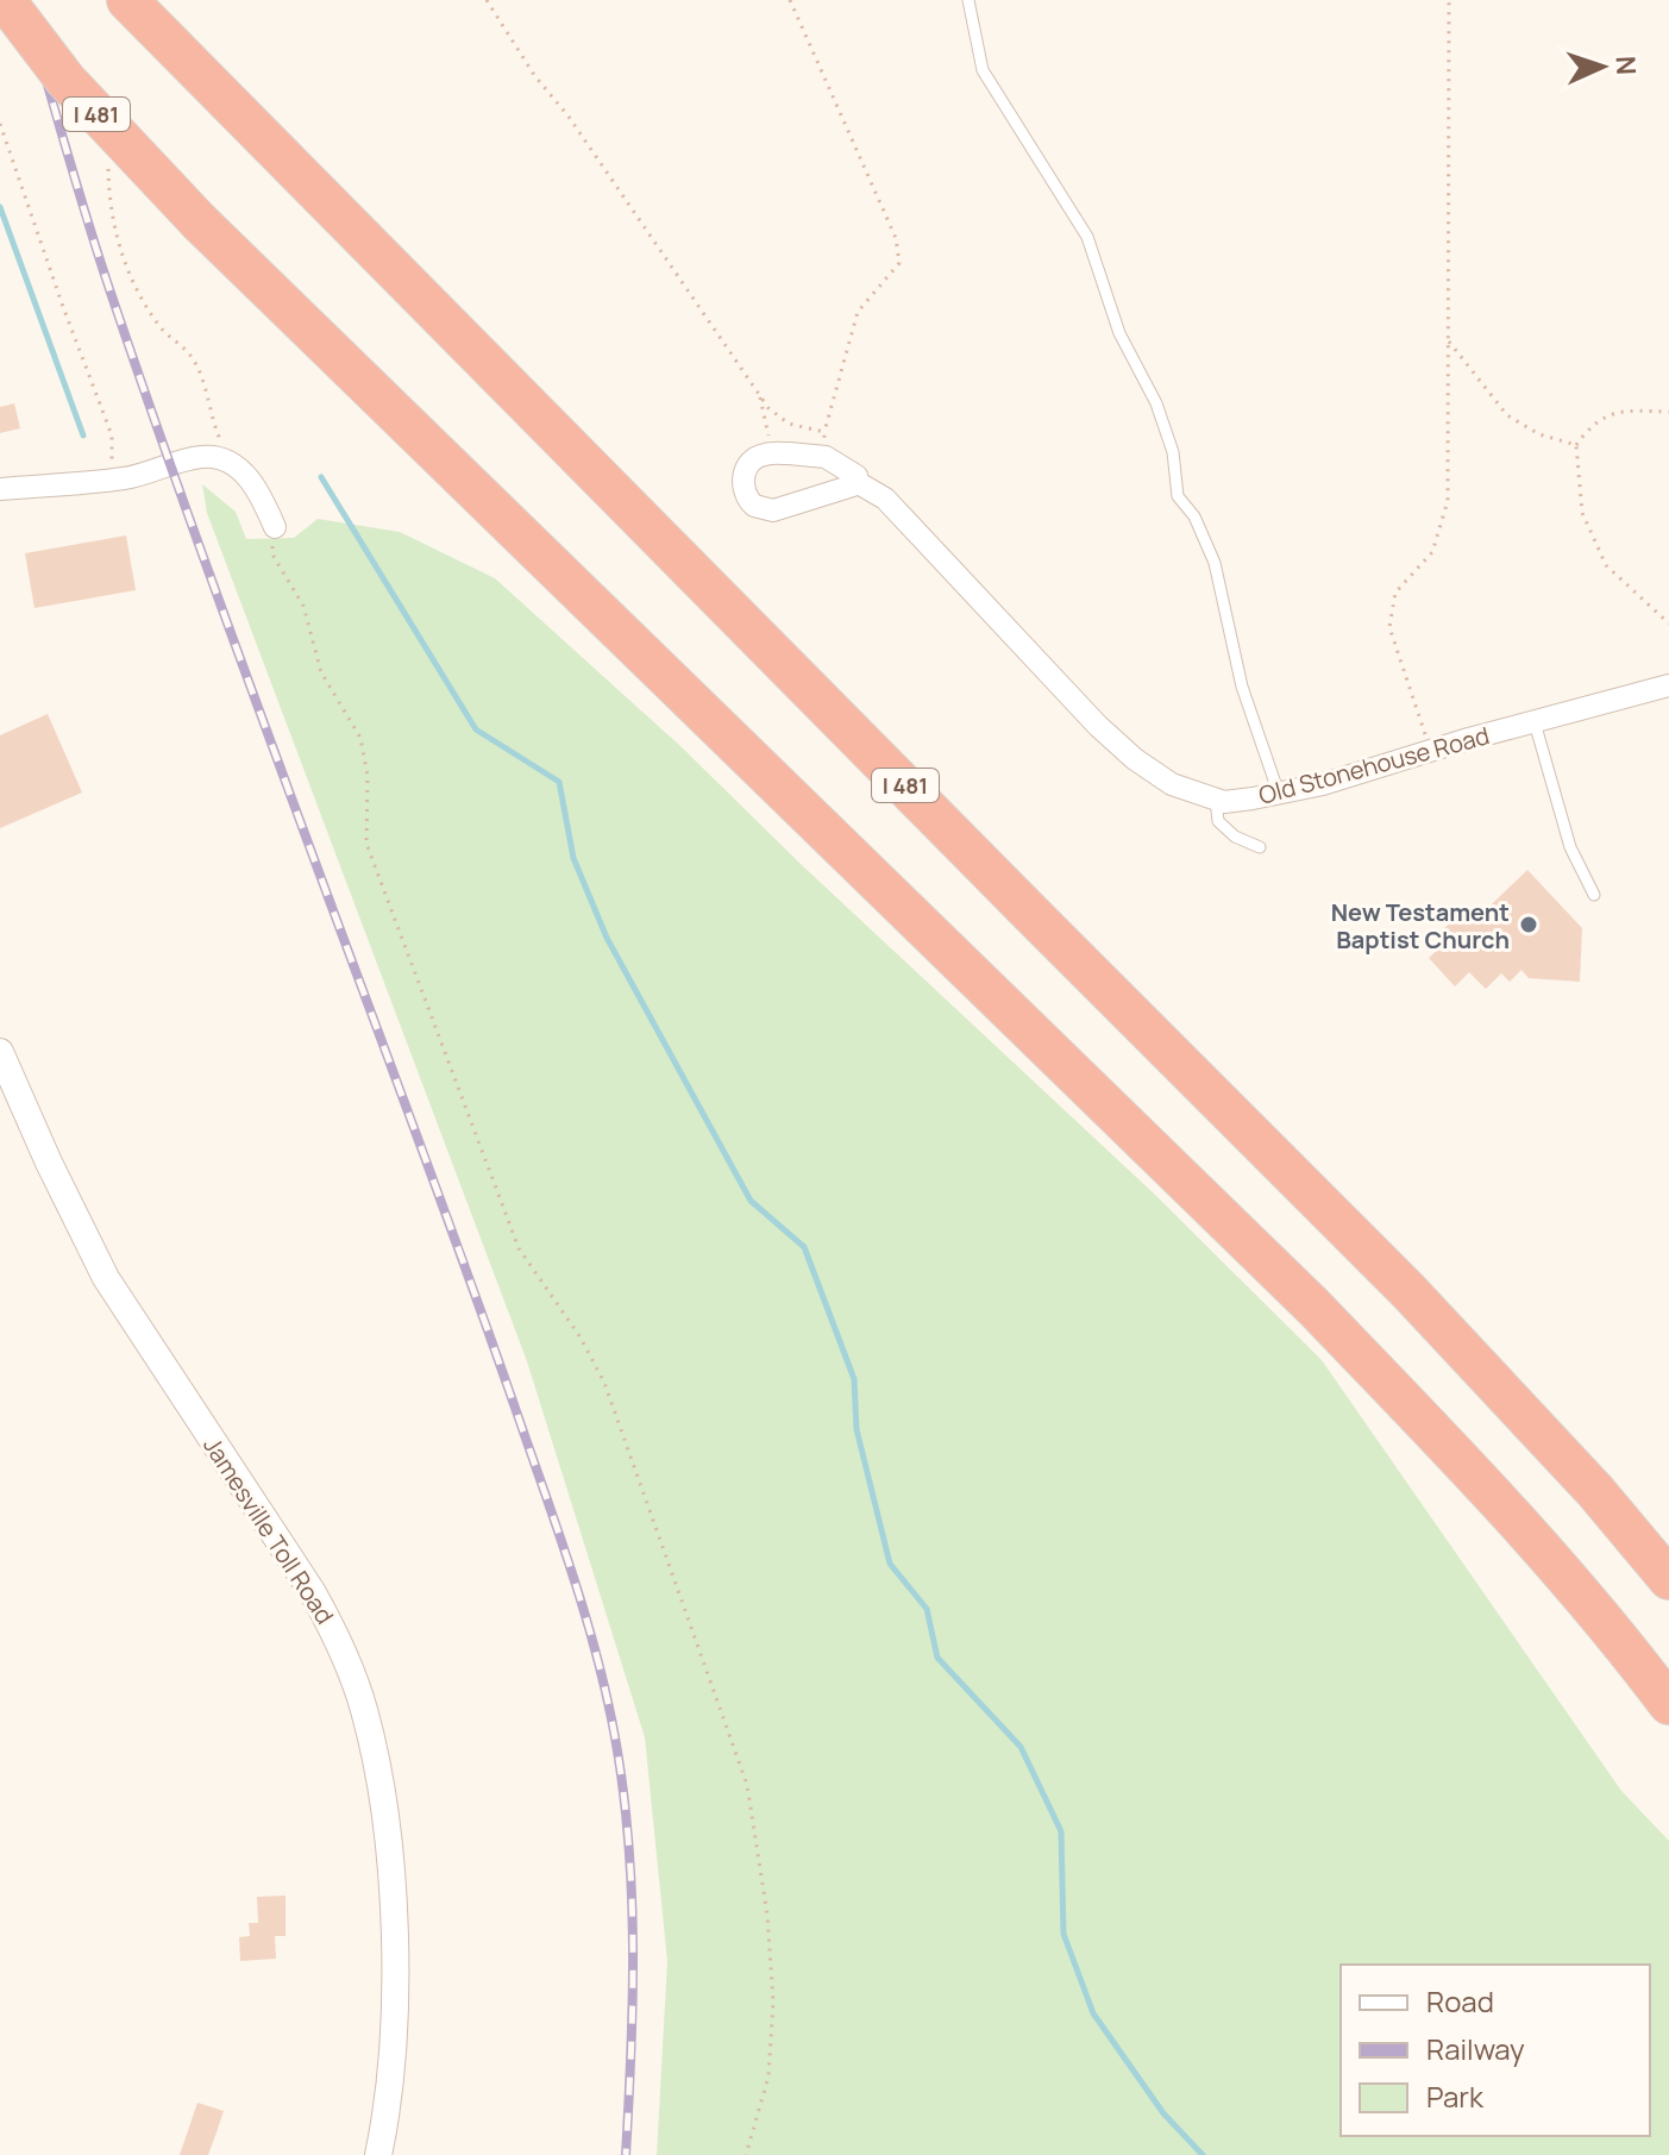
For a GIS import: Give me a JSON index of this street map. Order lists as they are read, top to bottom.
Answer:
{
  "streets": {
    "highway": ["I 481"],
    "street": ["Old Stonehouse Road", "Jamesville Toll Road"]
  },
  "places": ["New Testament Baptist Church"],
  "legend": ["Road", "Railway", "Park"],
  "north": "right"
}
